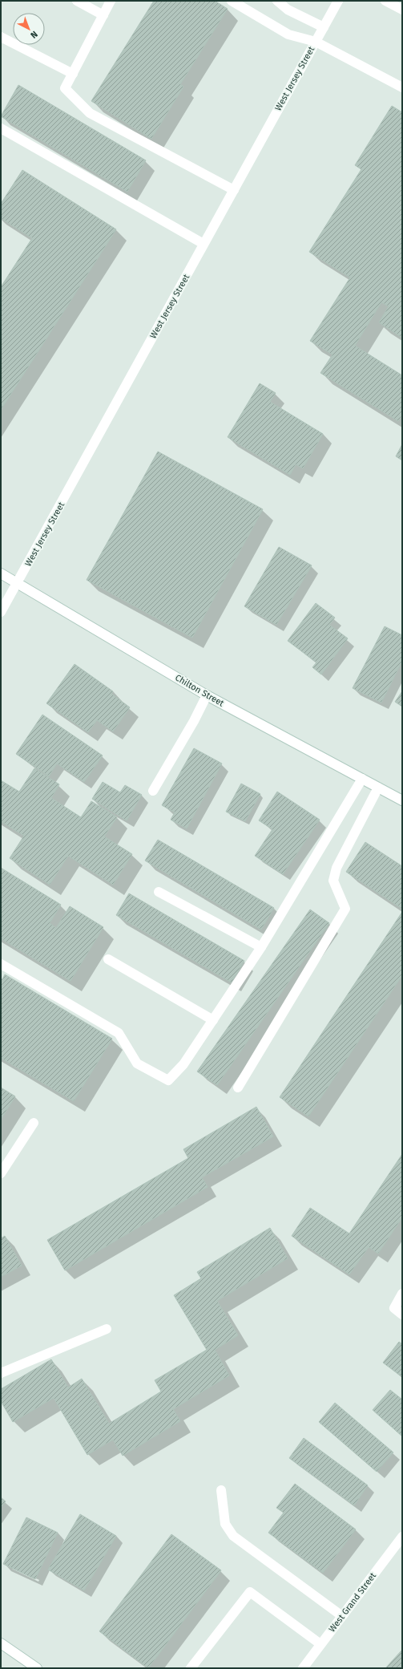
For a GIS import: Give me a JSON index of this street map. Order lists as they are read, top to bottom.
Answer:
{
  "streets": {
    "street": ["West Jersey Street", "Chilton Street", "West Grand Street"]
  },
  "crossings": [
    ["West Jersey Street", "Chilton Street"]
  ],
  "north": "bottom right"
}
